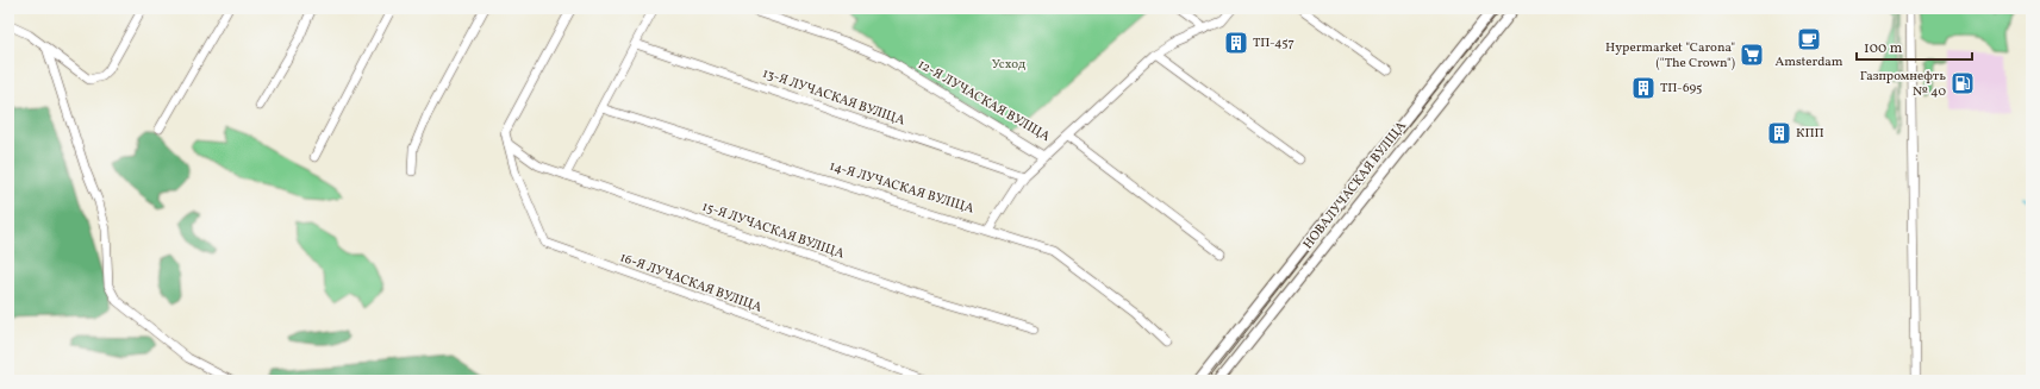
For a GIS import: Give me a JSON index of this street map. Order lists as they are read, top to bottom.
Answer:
{
  "streets": {
    "main road": ["НОВАЛУЧАСКАЯ ВУЛІЦА"],
    "street": [
      "13-Я ЛУЧАСКАЯ ВУЛІЦА",
      "12-Я ЛУЧАСКАЯ ВУЛІЦА",
      "14-Я ЛУЧАСКАЯ ВУЛІЦА",
      "15-Я ЛУЧАСКАЯ ВУЛІЦА",
      "16-Я ЛУЧАСКАЯ ВУЛІЦА"
    ]
  },
  "crossings": [
    ["15-Я ЛУЧАСКАЯ ВУЛІЦА", "16-Я ЛУЧАСКАЯ ВУЛІЦА"]
  ],
  "parks": ["Усход"],
  "places": {
    "cafe": ["Amsterdam"],
    "building": ["ТП-457", "ТП-695", "КПП"],
    "supermarket": ["Hypermarket \"Carona\" (\"The Crown\")"],
    "fuel station": ["Газпромнефть № 40"]
  },
  "scale_bar": "100 m"
}
